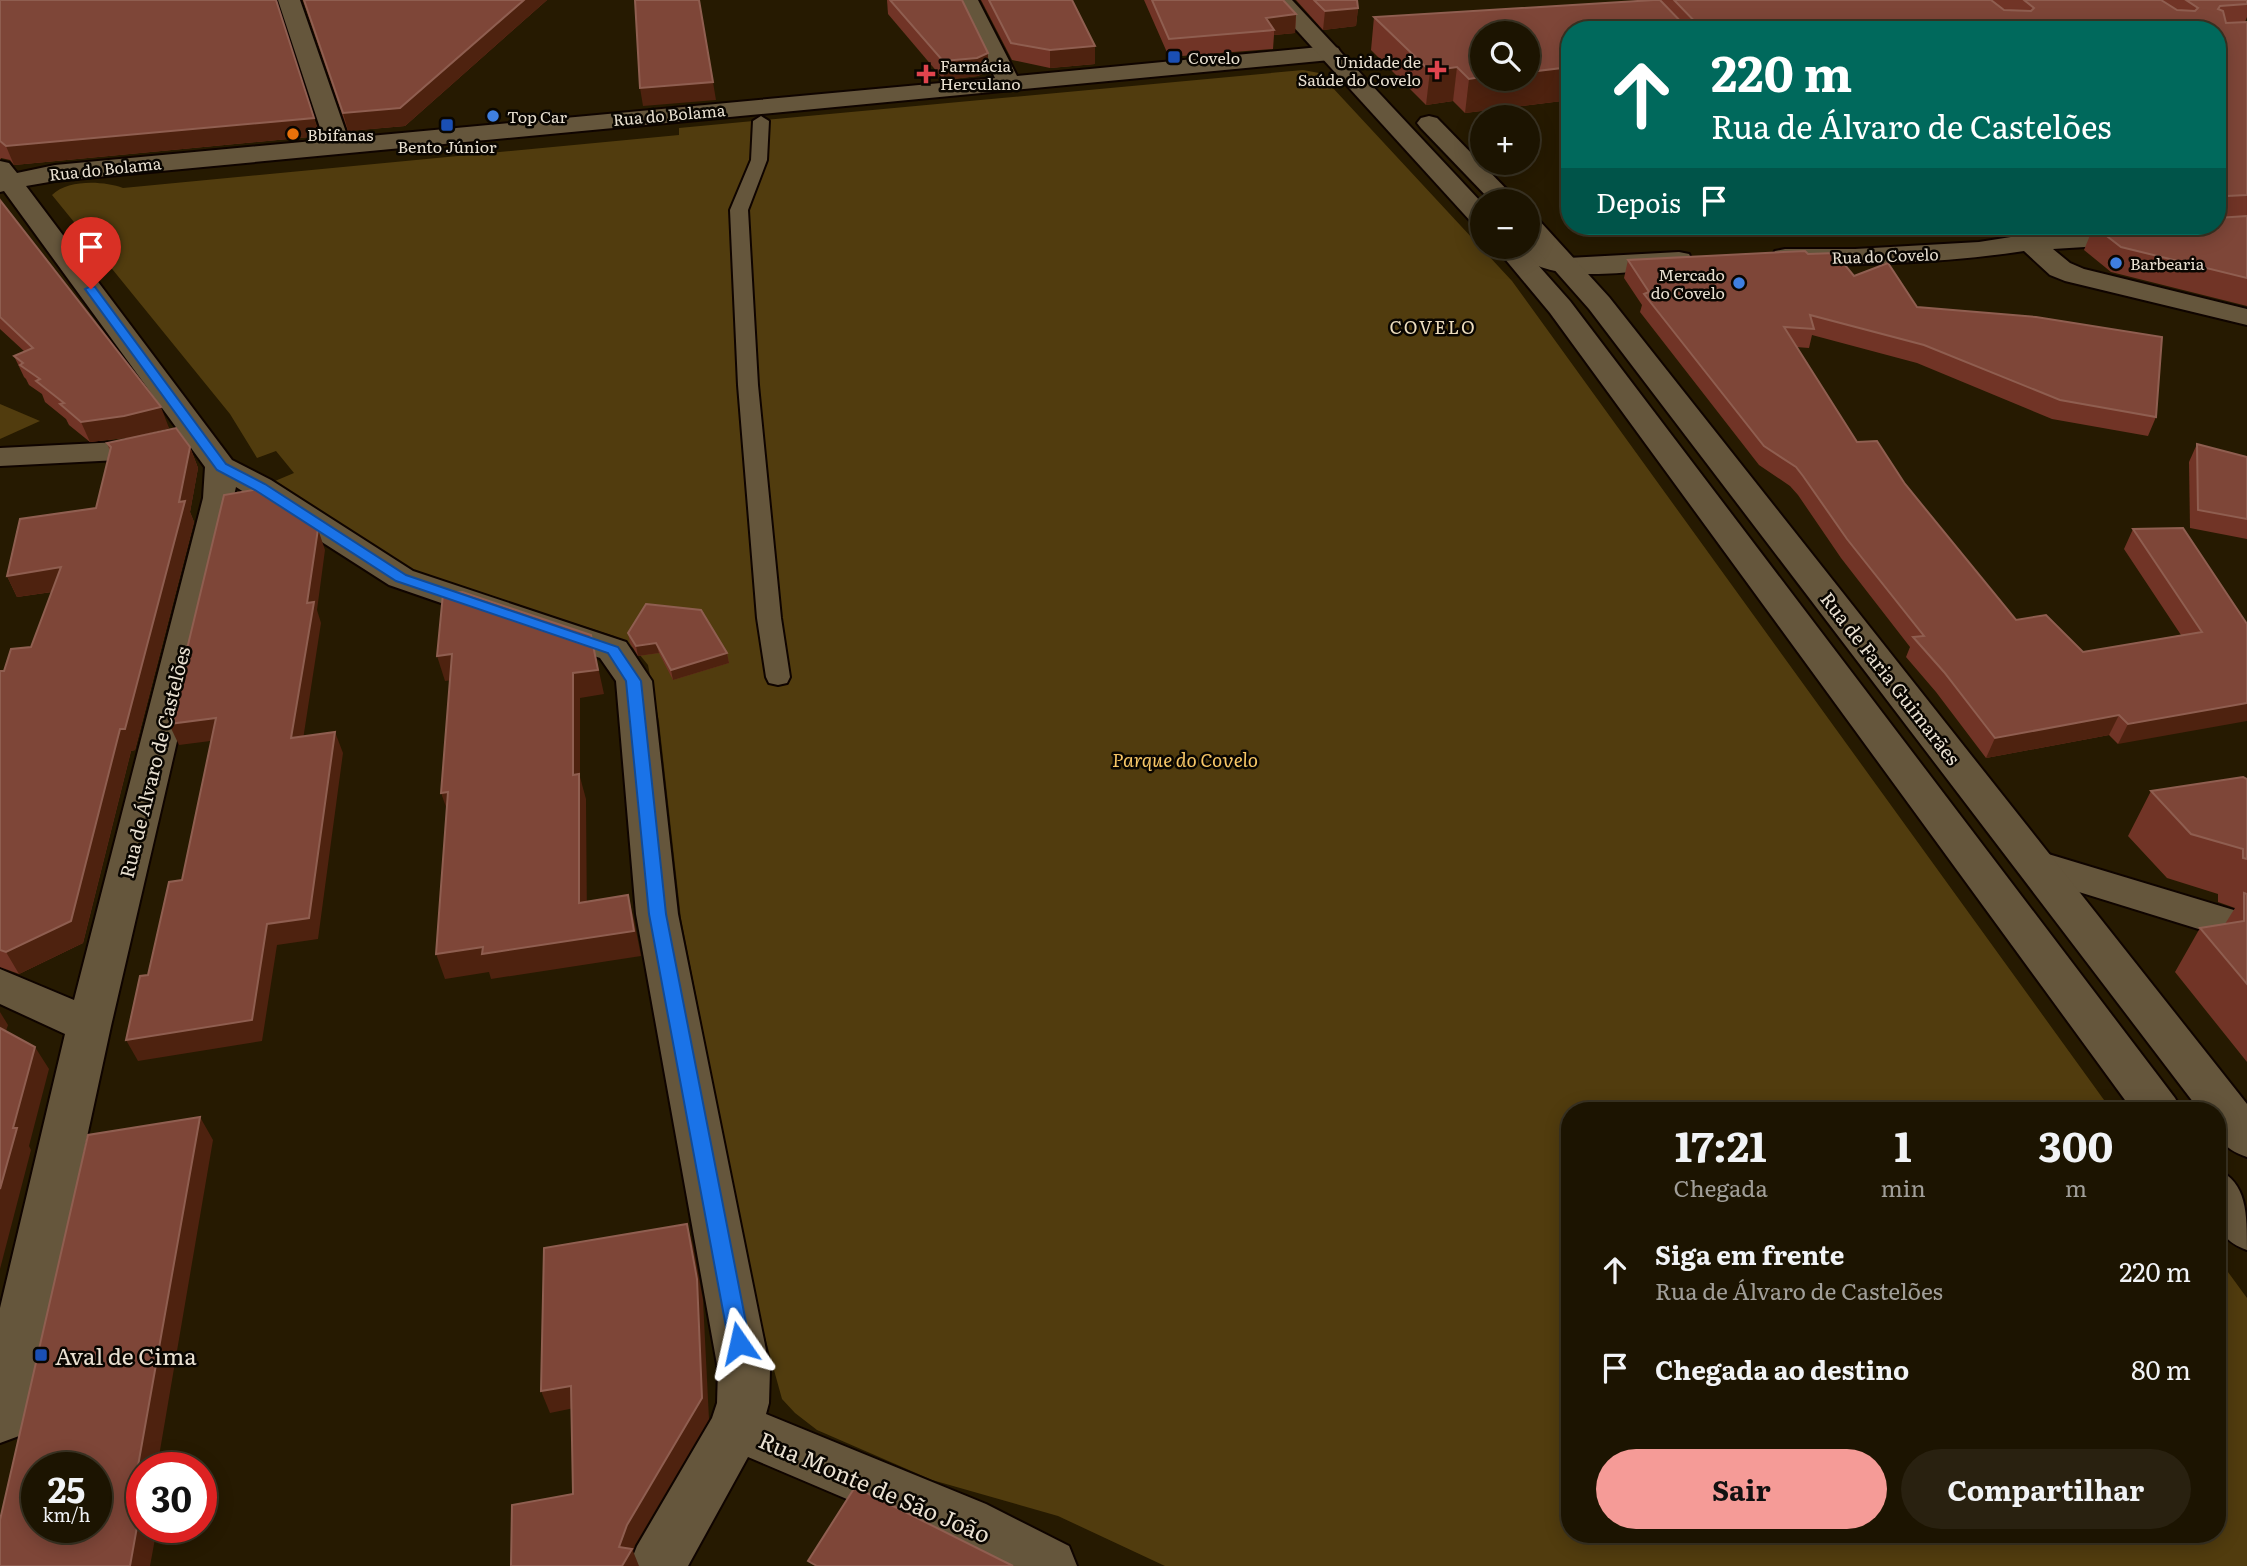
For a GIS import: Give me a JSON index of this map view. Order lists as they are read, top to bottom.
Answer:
{
  "streets": {
    "street": [
      "Rua do Bolama",
      "Rua do Covelo",
      "Rua de Faria Guimarães",
      "Rua de Álvaro de Castelões",
      "Rua Monte de São João"
    ]
  },
  "districts": ["COVELO"],
  "parks": ["Parque do Covelo"],
  "places": {
    "transit": ["Covelo", "Bento Júnior", "Aval de Cima"],
    "health": ["Unidade de Saúde do Covelo", "Farmácia Herculano"],
    "other": [
      "Top Car",
      "Bbifanas",
      "Barbearia",
      "Mercado do Covelo"
    ]
  },
  "page": {
    "map_buttons": ["+", "−"],
    "turn": ["220 m", "Rua de Álvaro de Castelões"],
    "then": "Depois",
    "eta": [
      "17:21",
      "Chegada",
      "1",
      "min",
      "300",
      "m"
    ],
    "list": [
      {
        "name": "Siga em frente",
        "note": "Rua de Álvaro de Castelões",
        "value": "220 m"
      },
      {
        "name": "Chegada ao destino",
        "value": "80 m"
      }
    ],
    "buttons": ["Sair", "Compartilhar"],
    "speed": "25 km/h",
    "limit": "30"
  }
}
